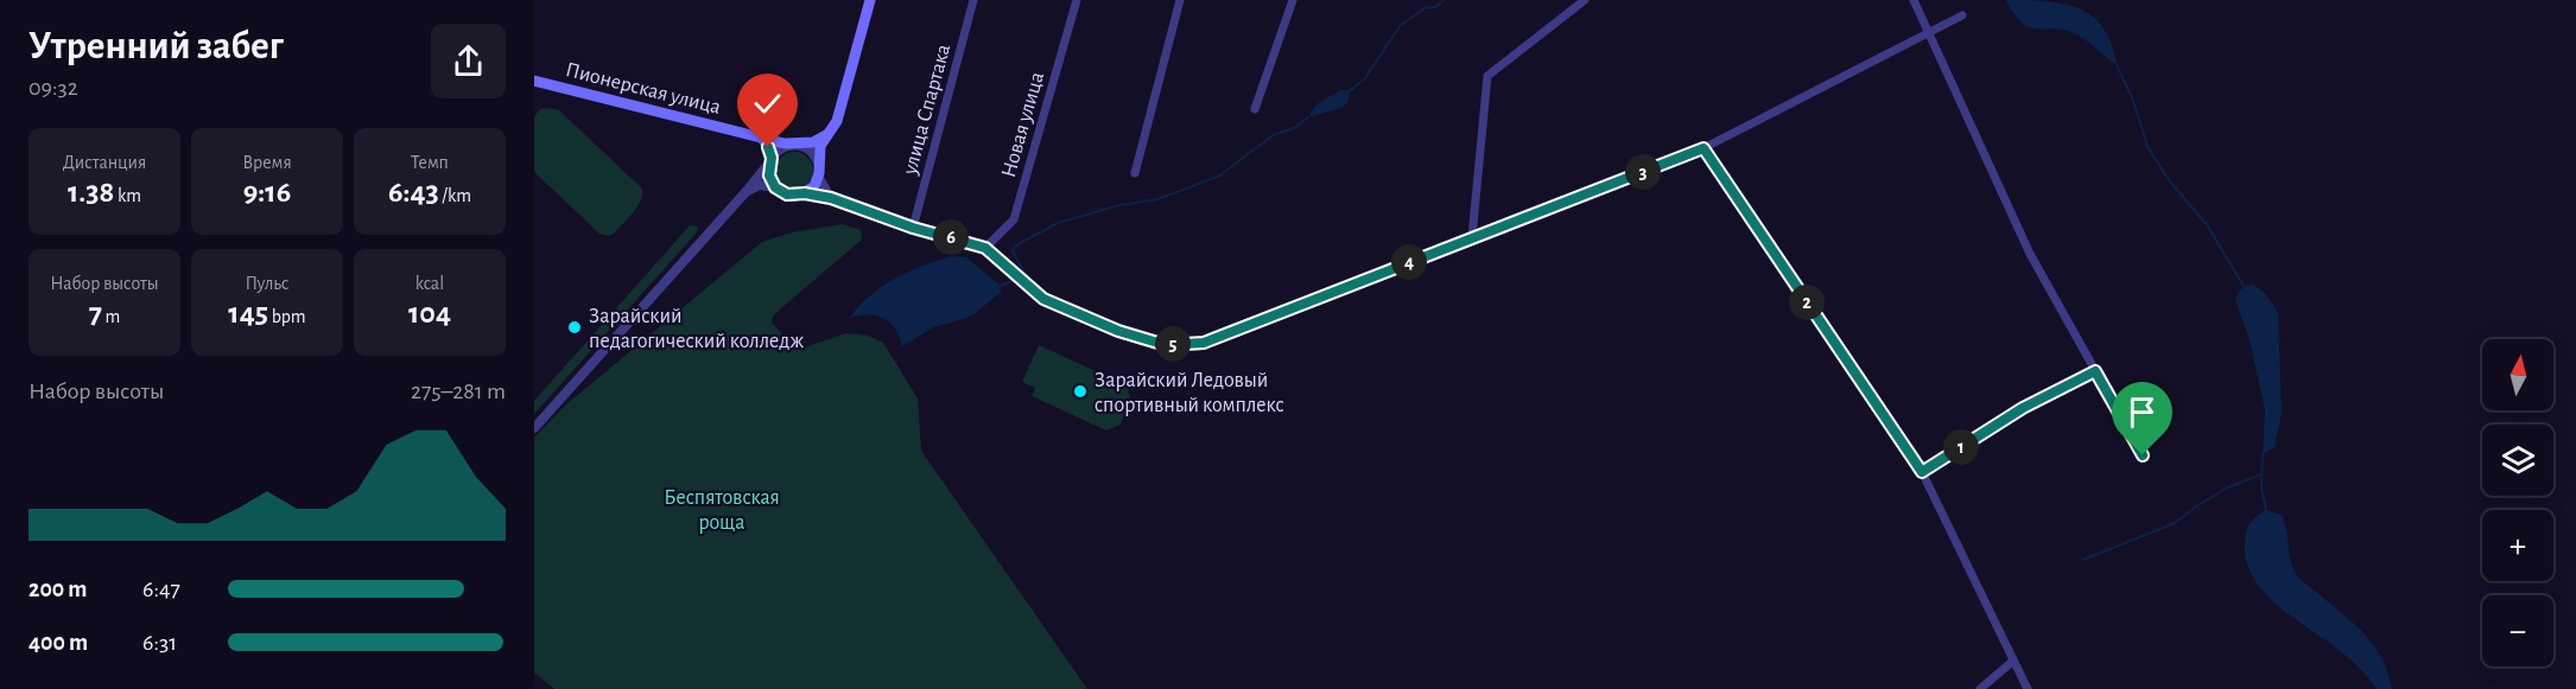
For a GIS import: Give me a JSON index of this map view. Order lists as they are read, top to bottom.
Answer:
{
  "streets": {
    "main road": ["Пионерская улица"],
    "street": ["улица Спартака", "Новая улица"]
  },
  "parks": ["Беспятовская роща"],
  "places": ["Зарайский педагогический колледж", "Зарайский Ледовый спортивный комплекс"],
  "north": "top",
  "page": {
    "heading": ["Утренний забег", "09:32"],
    "stats": [
      ["Дистанция", "1.38 km"],
      ["Время", "9:16"],
      ["Темп", "6:43 /km"],
      ["Набор высоты", "7 m"],
      ["Пульс", "145 bpm"],
      ["kcal", "104"]
    ],
    "pins": [
      "3",
      "6",
      "4",
      "2",
      "5",
      "1"
    ],
    "map_buttons": ["+", "−"],
    "chart": ["Набор высоты", "275–281 m"],
    "list": [
      {
        "name": "200 m",
        "note": "6:47"
      },
      {
        "name": "400 m",
        "note": "6:31"
      }
    ]
  }
}
